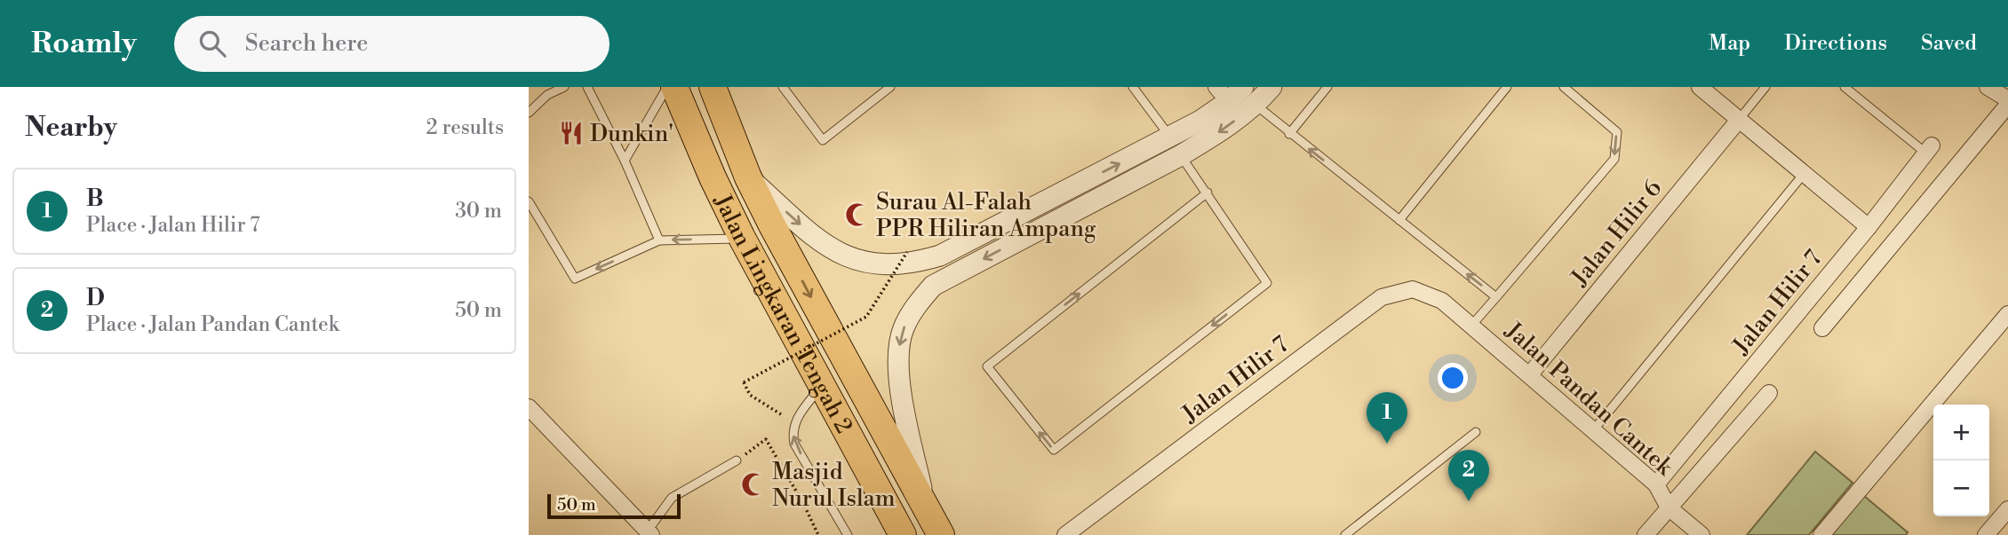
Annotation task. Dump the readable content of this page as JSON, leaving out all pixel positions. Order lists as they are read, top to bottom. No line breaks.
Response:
{"streets":{"highway":["Jalan Lingkaran Tengah 2"],"street":["Jalan Hilir 6","Jalan Hilir 7","Jalan Pandan Cantek"]},"crossings":[["Jalan Hilir 6","Jalan Pandan Cantek"],["Jalan Hilir 7","Jalan Pandan Cantek"]],"places":{"restaurant":["Dunkin'"],"mosque":["Surau Al-Falah PPR Hiliran Ampang","Masjid Nurul Islam"]},"scale_bar":"50 m","page":{"header":"Roamly","search":"Search here","nav":["Map","Directions","Saved"],"heading":["Nearby","2 results"],"list":[{"mark":"1","name":"B","note":"Place · Jalan Hilir 7","value":"30 m"},{"mark":"2","name":"D","note":"Place · Jalan Pandan Cantek","value":"50 m"}],"pins":["1","2"],"map_buttons":["+","−"],"scale":"50 m"}}
